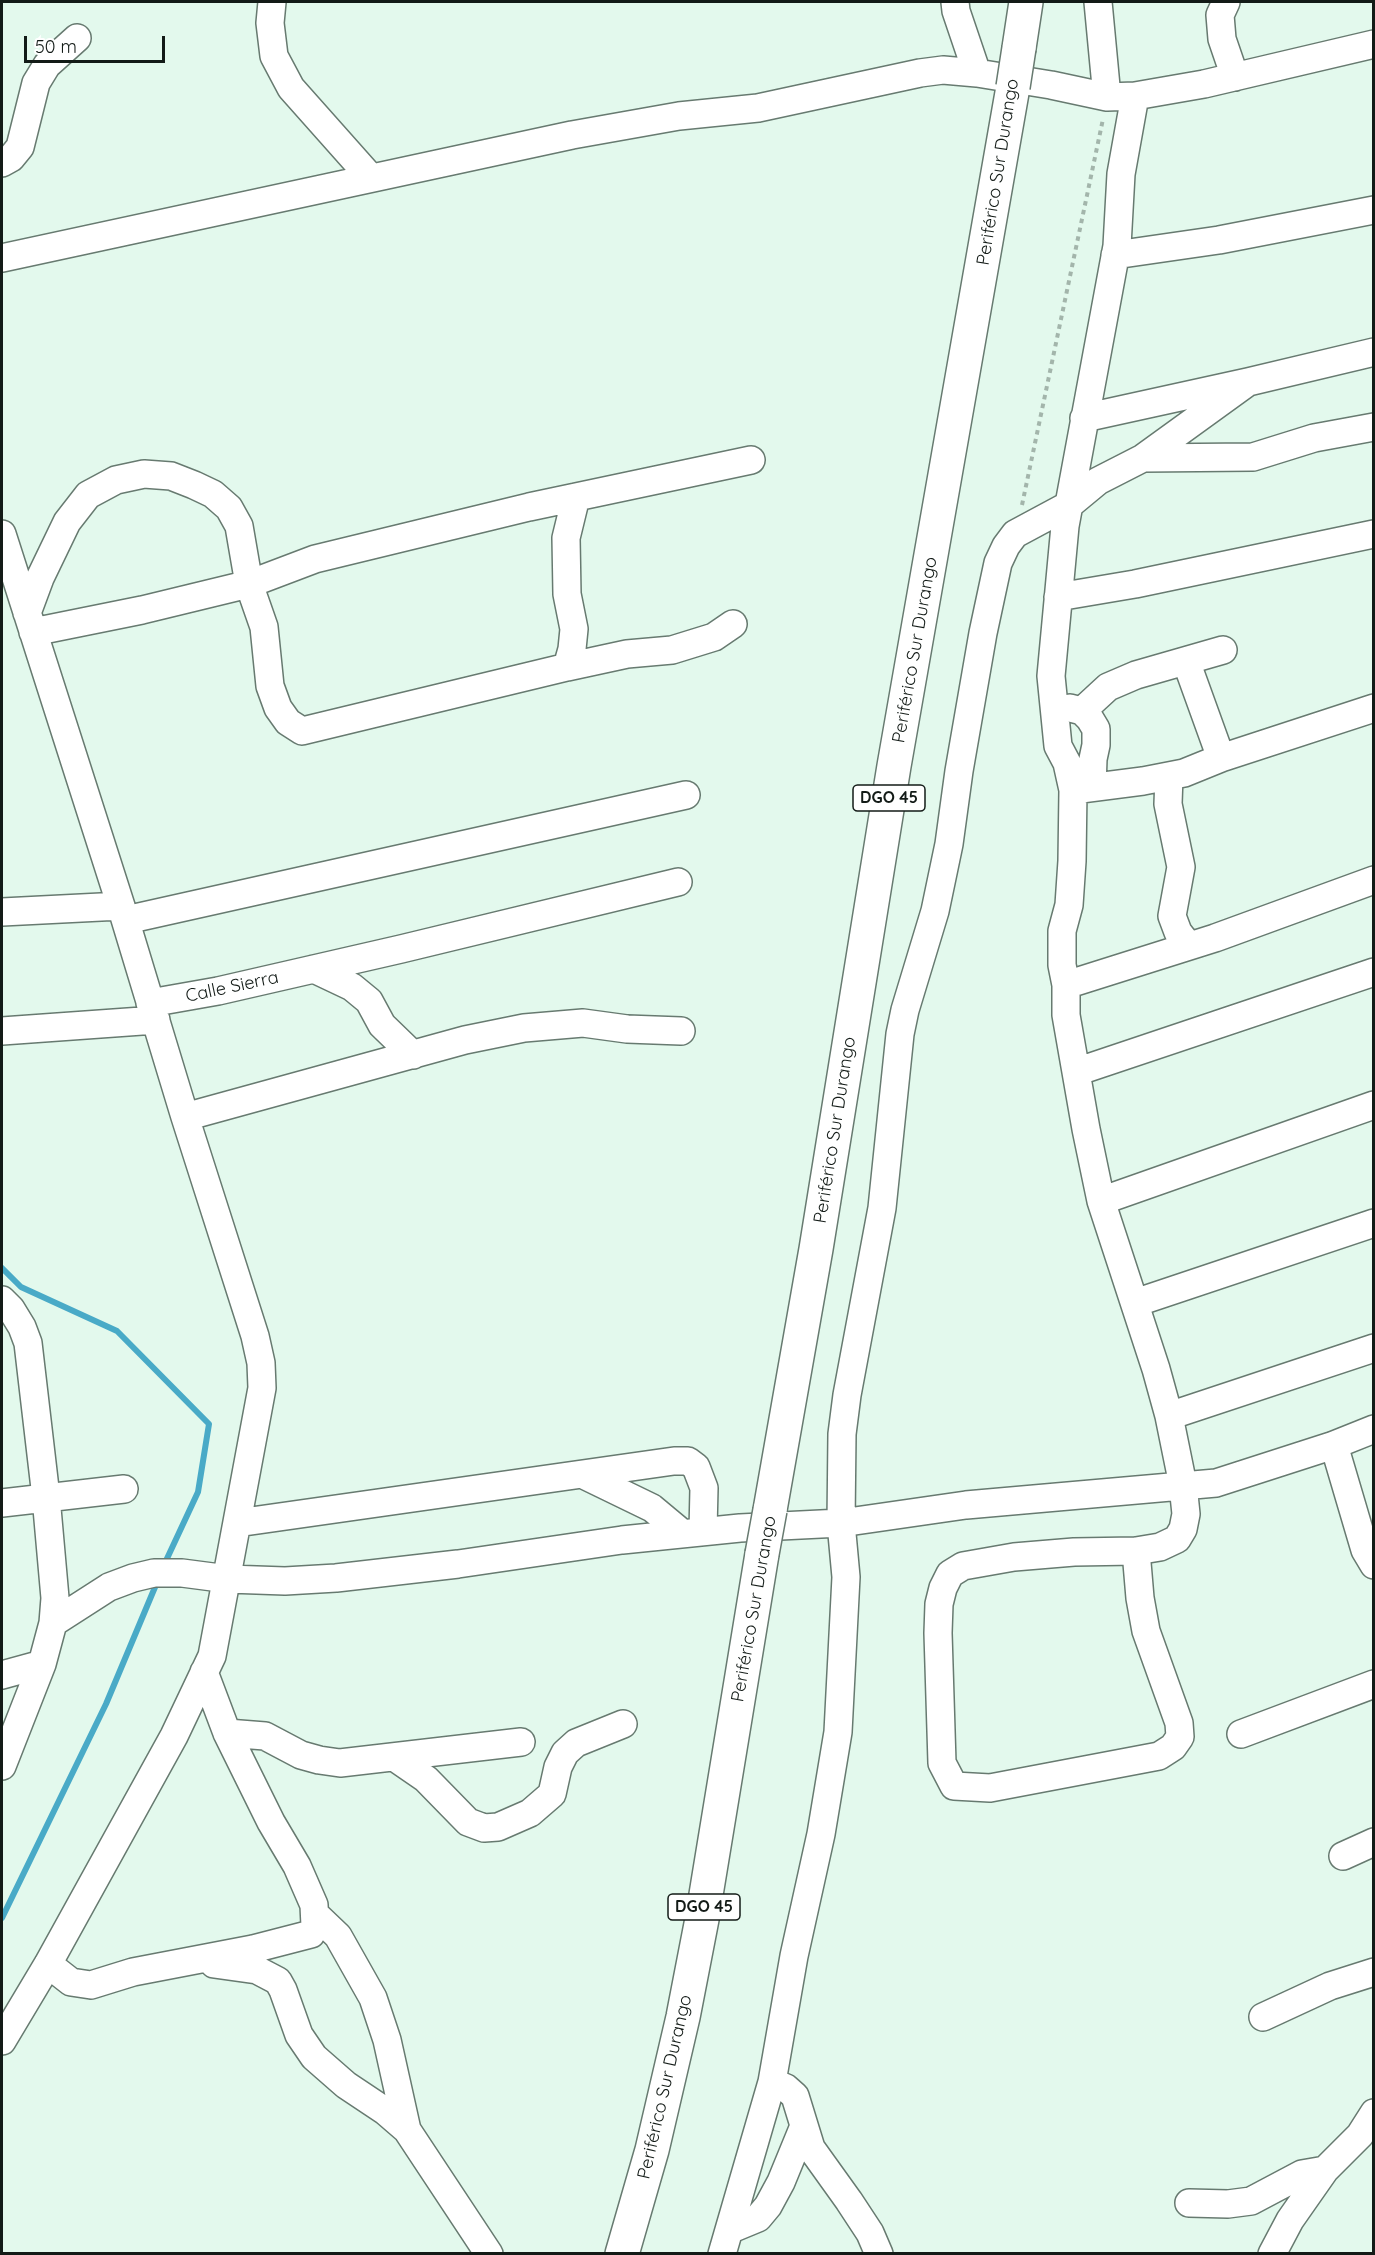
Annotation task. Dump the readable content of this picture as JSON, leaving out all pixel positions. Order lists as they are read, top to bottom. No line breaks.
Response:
{"streets":{"highway":["Periférico Sur Durango","DGO 45"],"street":["Calle Sierra"]},"scale_bar":"50 m"}
